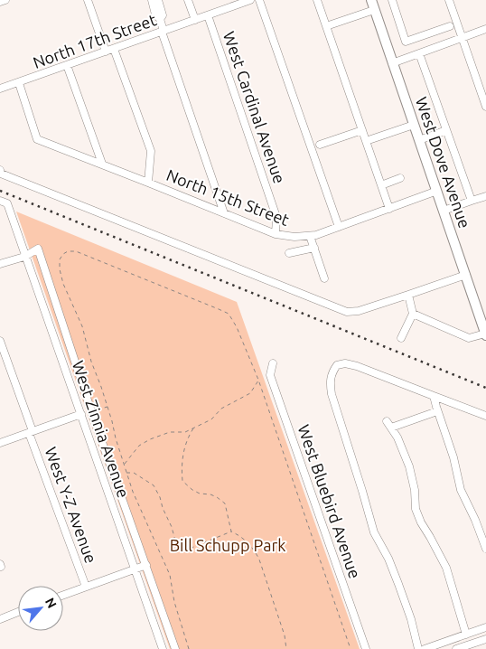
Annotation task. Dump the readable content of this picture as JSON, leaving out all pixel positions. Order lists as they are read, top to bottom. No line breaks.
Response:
{"streets":{"main road":["West Dove Avenue"],"street":["North 17th Street","West Cardinal Avenue","North 15th Street","West Zinnia Avenue","West Bluebird Avenue","West Y-Z Avenue"]},"crossings":[["North 17th Street","West Cardinal Avenue"],["North 17th Street","North 15th Street"],["West Cardinal Avenue","North 15th Street"],["West Dove Avenue","North 15th Street"]],"parks":["Bill Schupp Park"],"north":"top right"}
